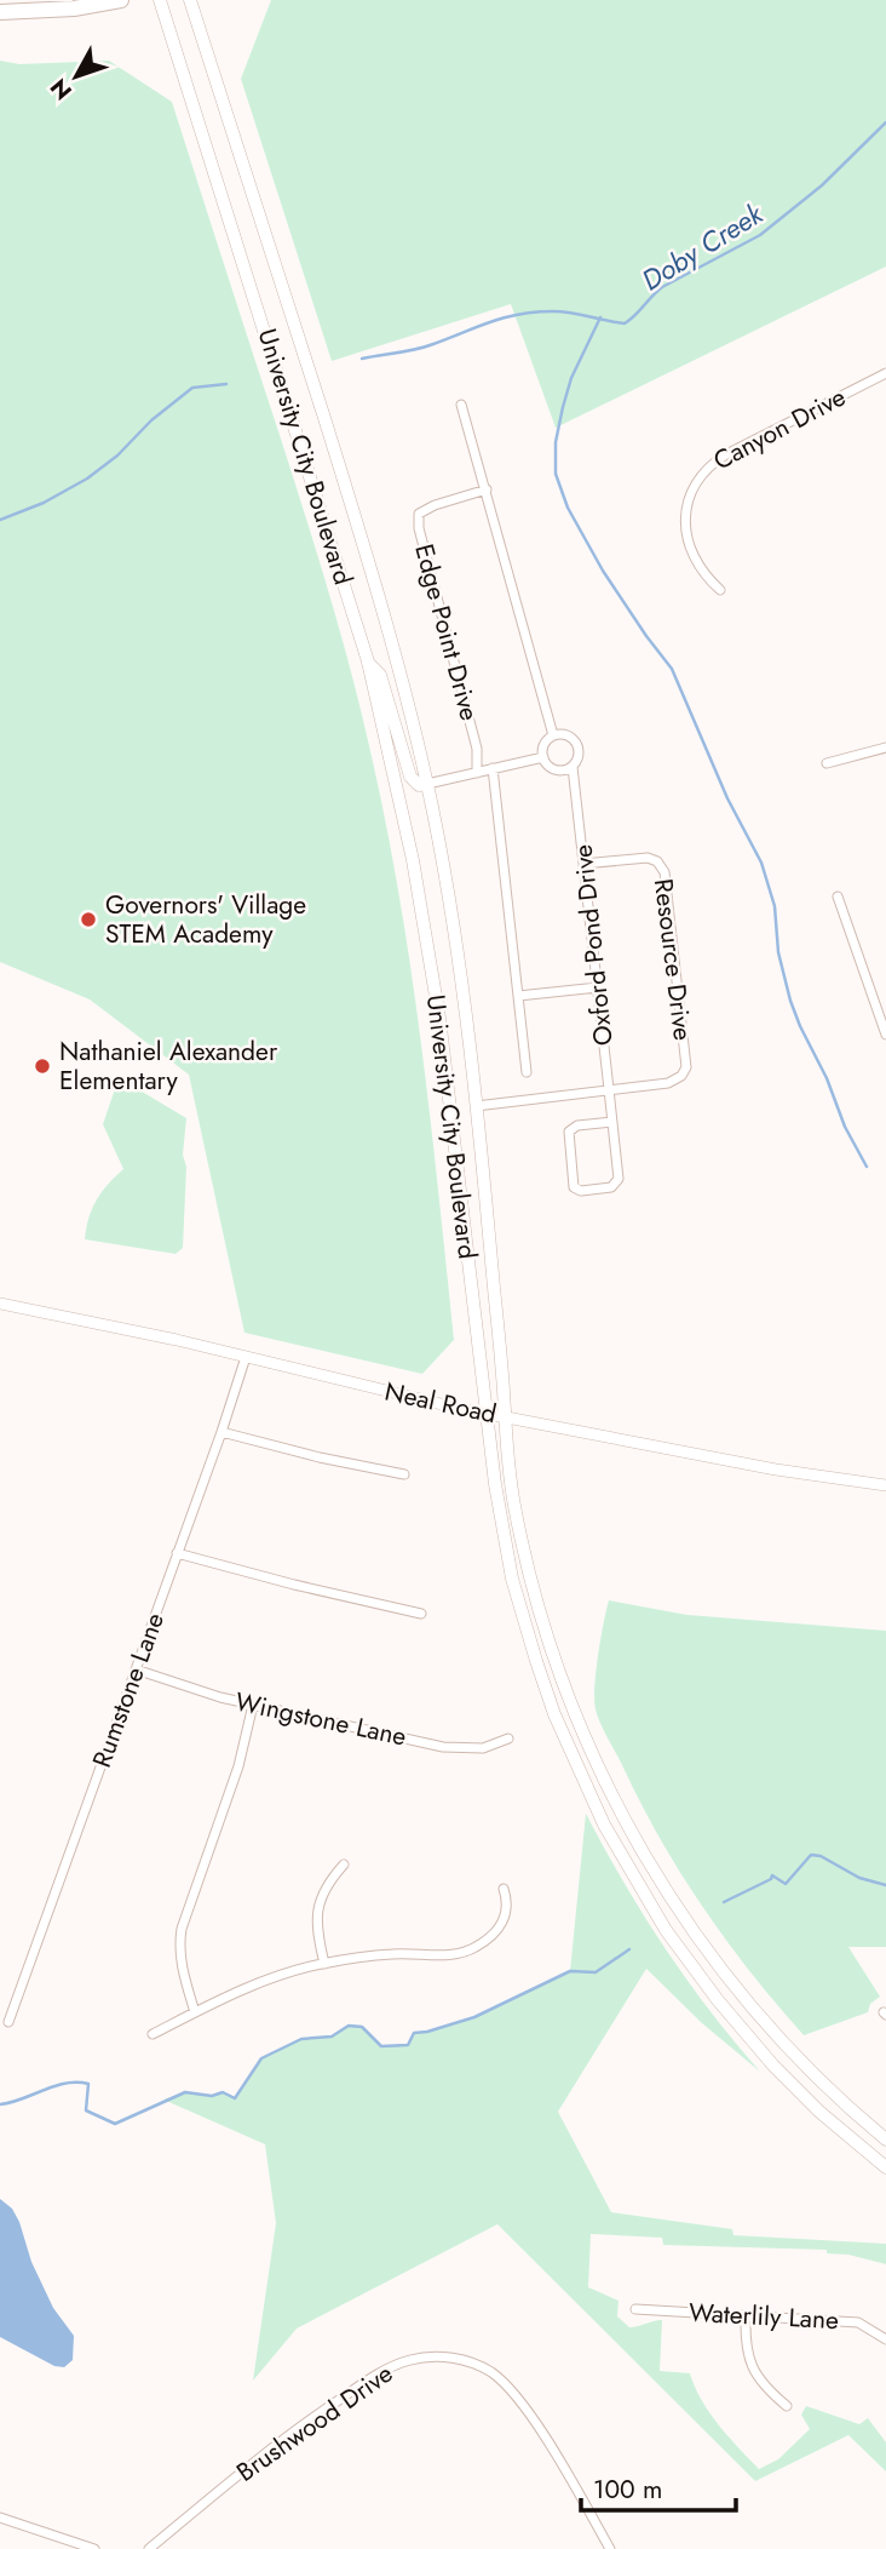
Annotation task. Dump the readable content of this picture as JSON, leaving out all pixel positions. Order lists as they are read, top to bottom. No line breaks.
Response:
{"streets":{"main road":["University City Boulevard"],"street":["Canyon Drive","Edge Point Drive","Oxford Pond Drive","Resource Drive","Neal Road","Rumstone Lane","Wingstone Lane","Waterlily Lane","Brushwood Drive"]},"crossings":[["University City Boulevard","Resource Drive"],["University City Boulevard","Neal Road"],["Oxford Pond Drive","Resource Drive"],["Neal Road","Rumstone Lane"],["Rumstone Lane","Wingstone Lane"]],"water":["Doby Creek"],"places":["Governors' Village STEM Academy","Nathaniel Alexander Elementary"],"scale_bar":"100 m","north":"bottom left"}
